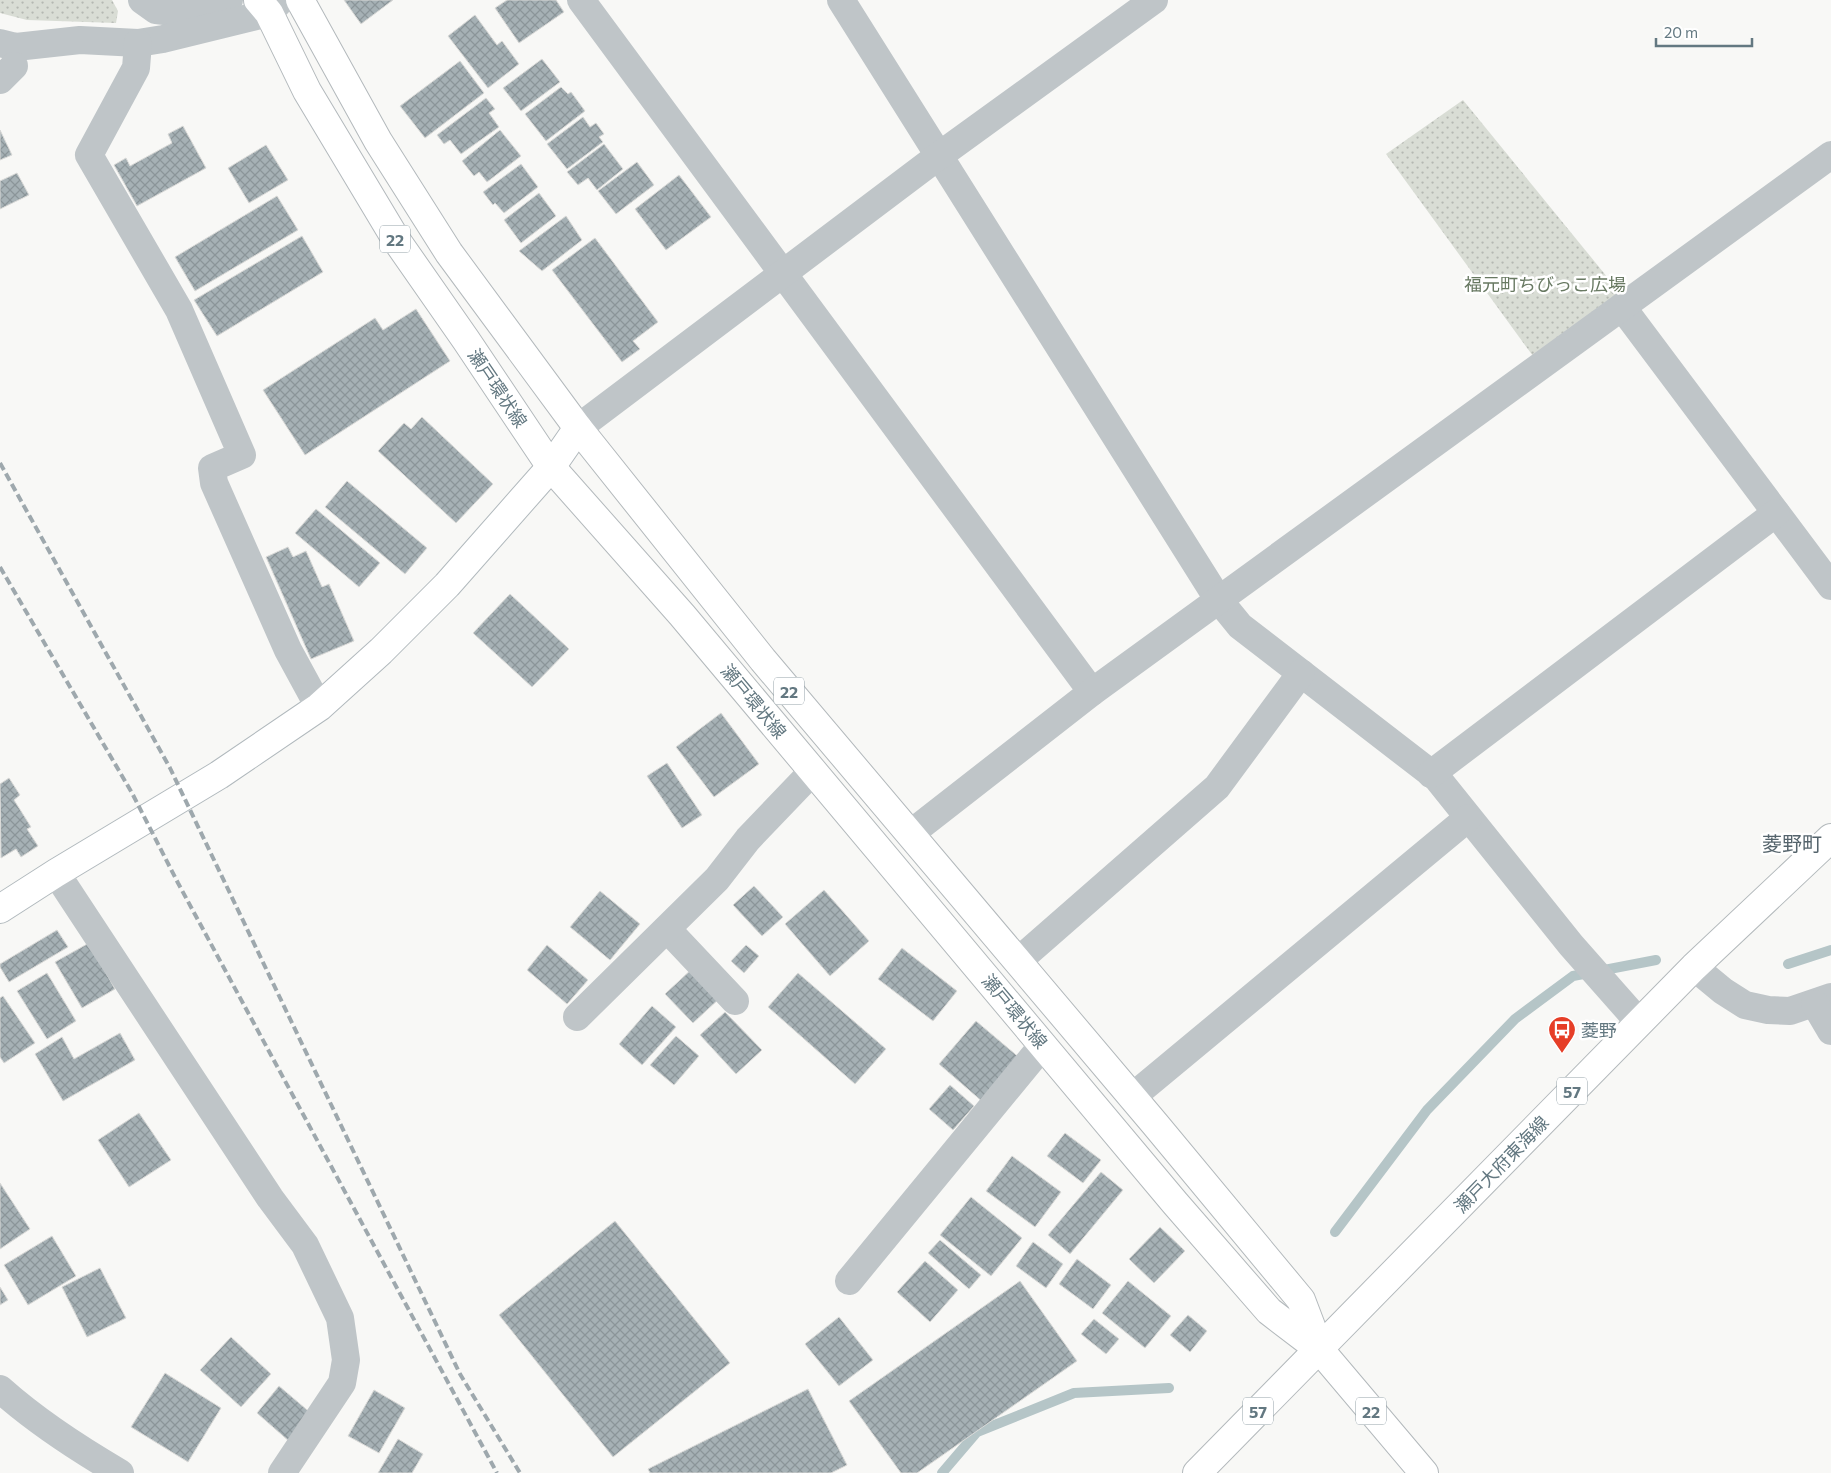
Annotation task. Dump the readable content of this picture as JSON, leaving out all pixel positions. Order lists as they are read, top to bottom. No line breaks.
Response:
{"streets":{"main road":["22","瀬戸環状線","57","瀬戸大府東海線"]},"crossings":[["瀬戸環状線","瀬戸大府東海線"]],"districts":["菱野町"],"parks":["福元町ちびっこ広場"],"places":{"bus stop":["菱野"]},"scale_bar":"20 m"}
